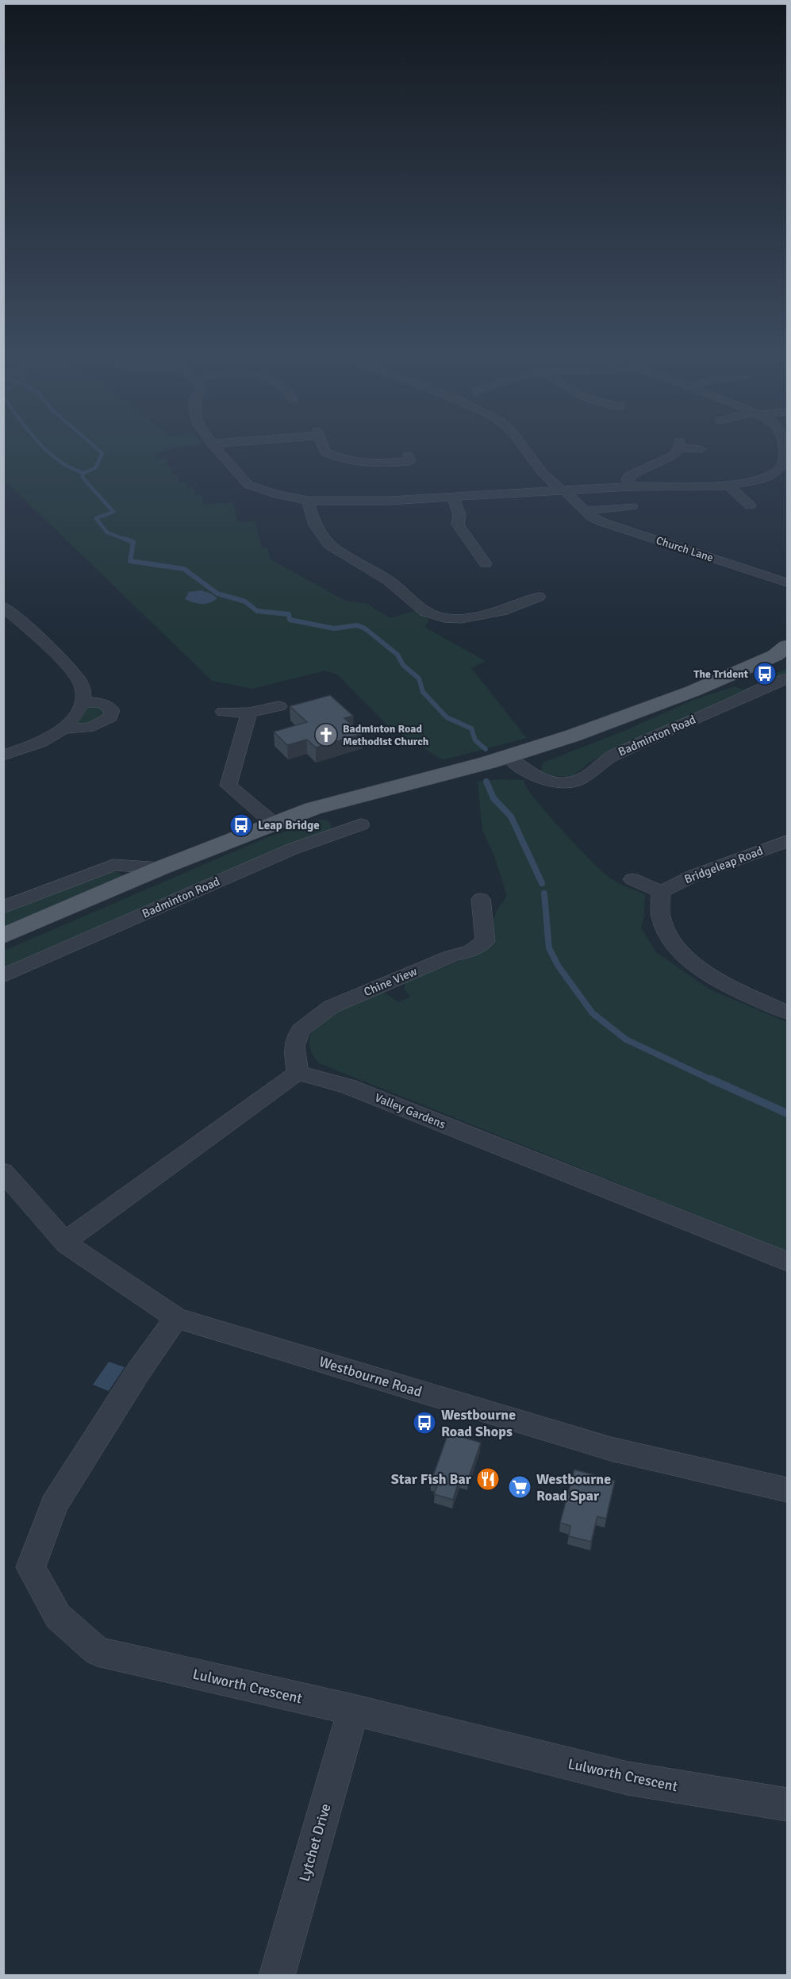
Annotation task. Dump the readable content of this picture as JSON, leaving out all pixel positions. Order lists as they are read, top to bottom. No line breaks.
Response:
{"streets":{"street":["Church Lane","Badminton Road","Bridgeleap Road","Chine View","Valley Gardens","Westbourne Road","Lulworth Crescent","Lytchet Drive"]},"crossings":[["Chine View","Valley Gardens"],["Westbourne Road","Lulworth Crescent"],["Lulworth Crescent","Lytchet Drive"]],"places":{"bus stop":["The Trident","Leap Bridge","Westbourne Road Shops"],"church":["Badminton Road Methodist Church"],"restaurant":["Star Fish Bar"],"supermarket":["Westbourne Road Spar"]}}
